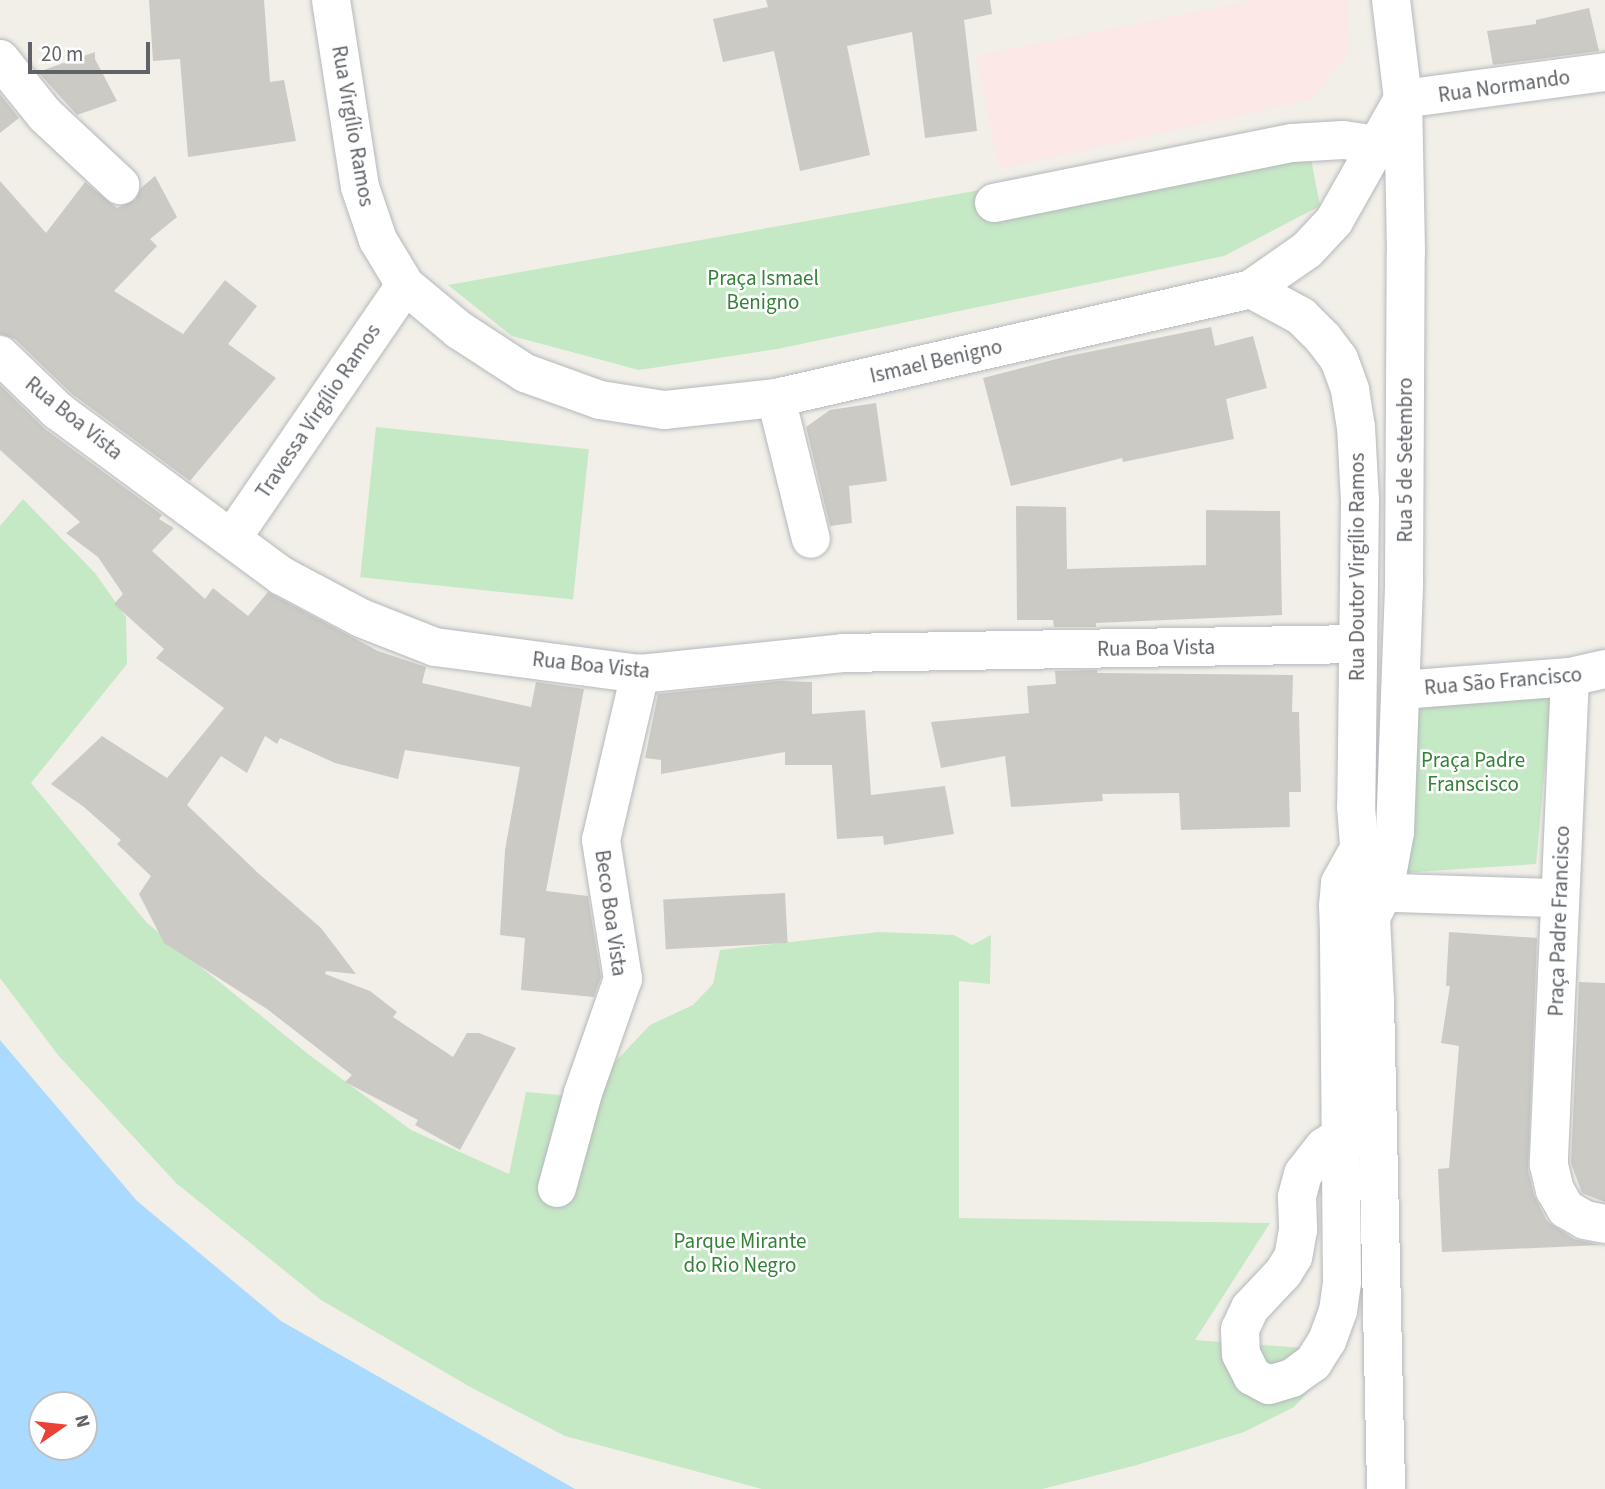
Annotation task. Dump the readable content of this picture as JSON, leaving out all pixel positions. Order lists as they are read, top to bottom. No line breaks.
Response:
{"streets":{"street":["Rua Normando","Rua Virgílio Ramos","Ismael Benigno","Travessa Virgílio Ramos","Rua Boa Vista","Rua 5 de Setembro","Rua Doutor Virgílio Ramos","Rua São Francisco","Beco Boa Vista","Praça Padre Francisco"]},"crossings":[["Rua Normando","Ismael Benigno"],["Rua Normando","Rua 5 de Setembro"],["Rua Virgílio Ramos","Ismael Benigno"],["Rua Virgílio Ramos","Travessa Virgílio Ramos"],["Ismael Benigno","Travessa Virgílio Ramos"],["Ismael Benigno","Rua 5 de Setembro"],["Ismael Benigno","Rua Doutor Virgílio Ramos"],["Travessa Virgílio Ramos","Rua Boa Vista"],["Rua Boa Vista","Rua Doutor Virgílio Ramos"],["Rua Boa Vista","Beco Boa Vista"],["Rua 5 de Setembro","Rua Doutor Virgílio Ramos"],["Rua 5 de Setembro","Rua São Francisco"],["Rua São Francisco","Praça Padre Francisco"]],"parks":["Praça Ismael Benigno","Praça Padre Franscisco","Parque Mirante do Rio Negro"],"scale_bar":"20 m","north":"right"}
